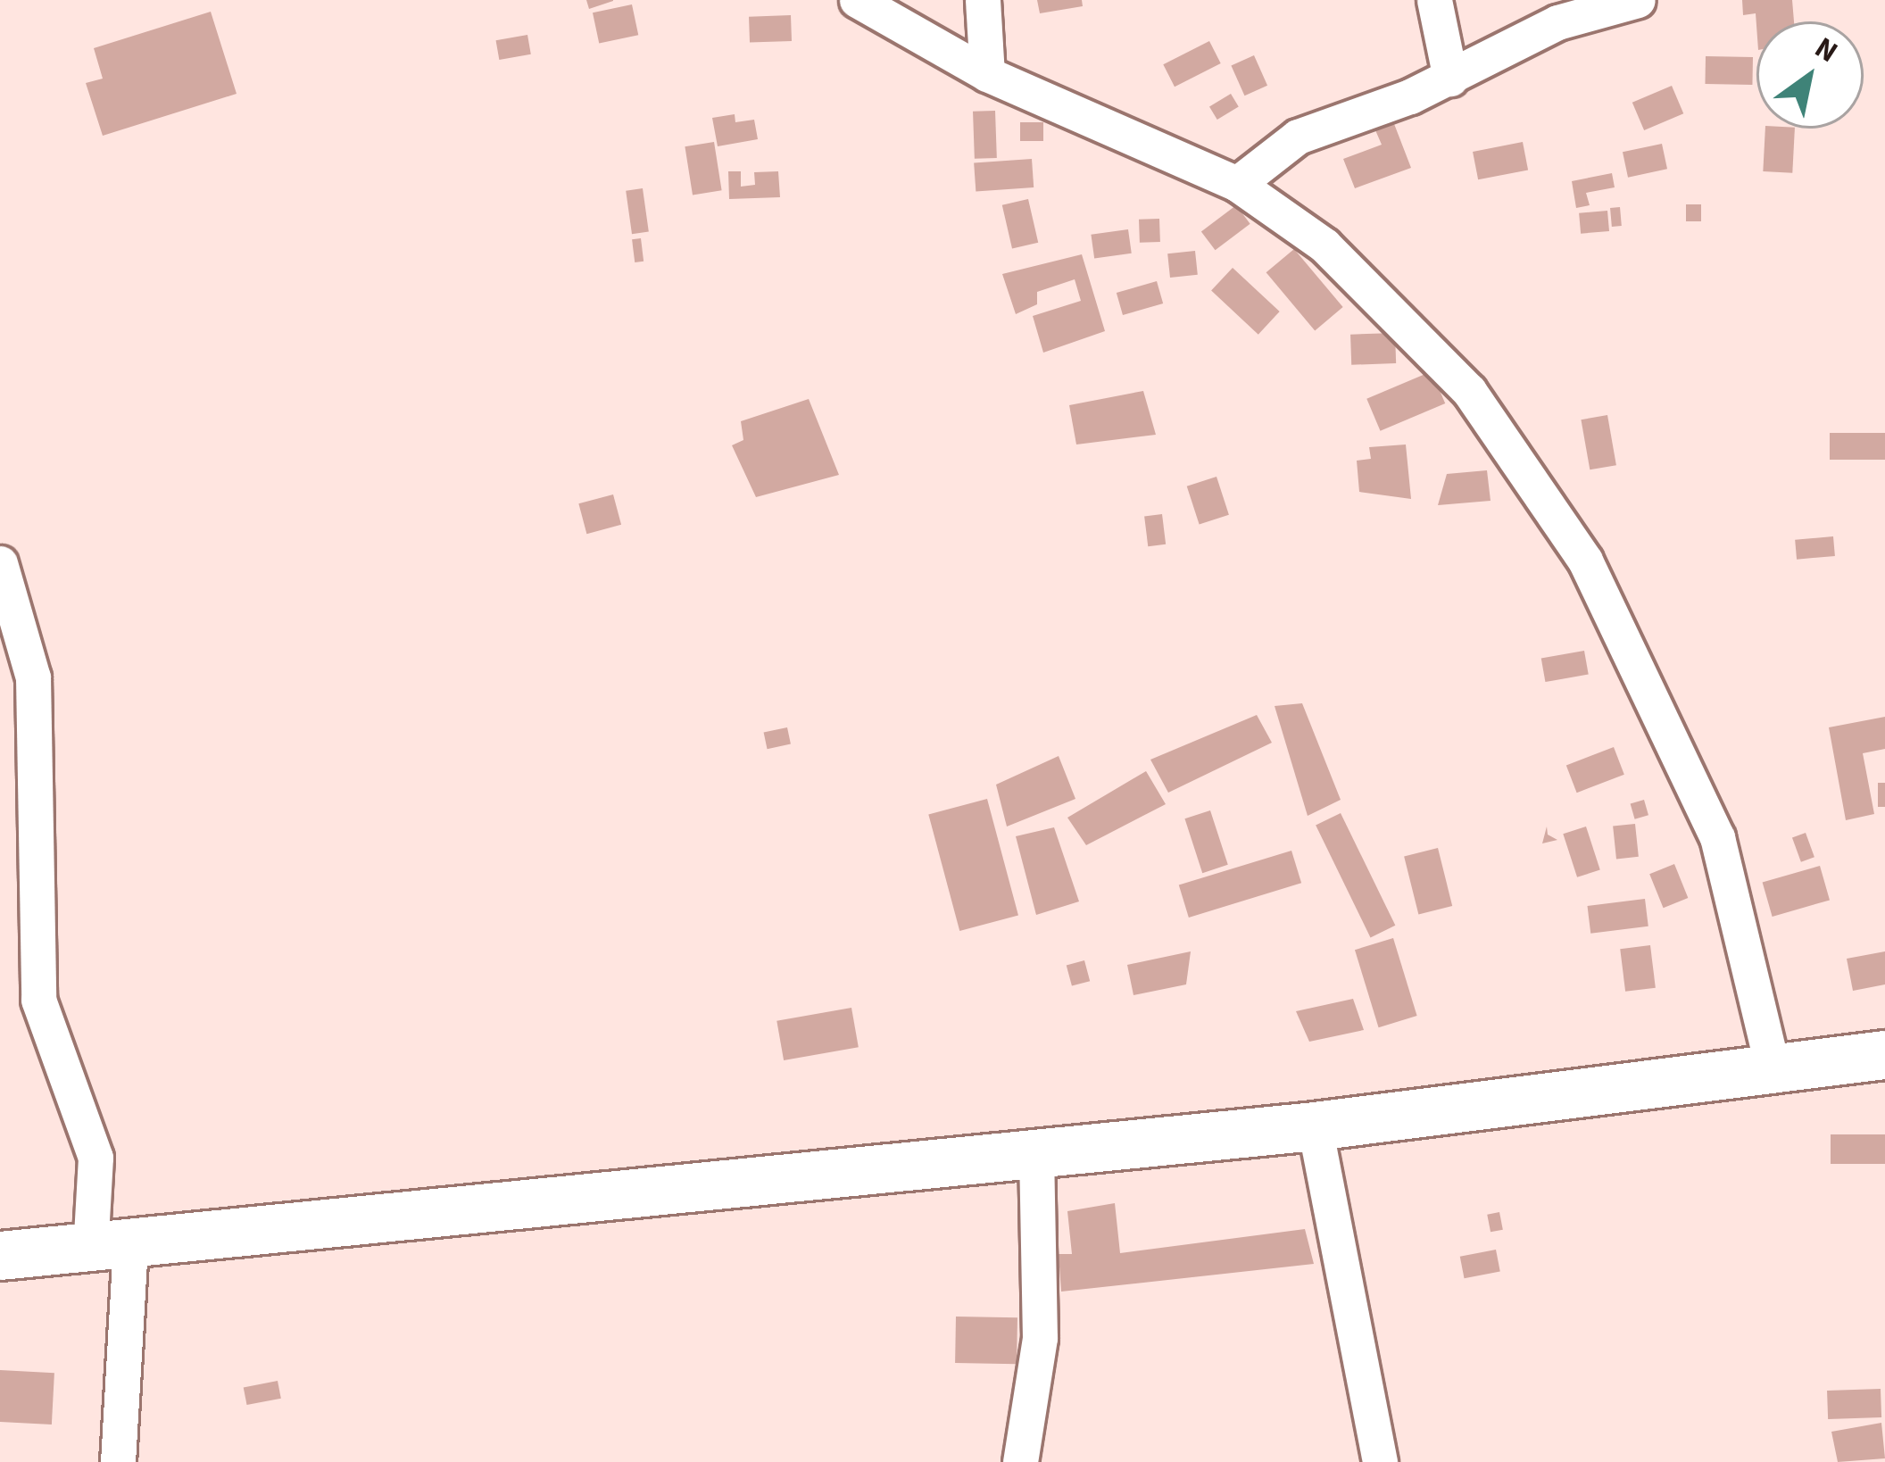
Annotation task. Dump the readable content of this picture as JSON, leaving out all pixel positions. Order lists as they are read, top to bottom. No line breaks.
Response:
{"north":"top right"}
